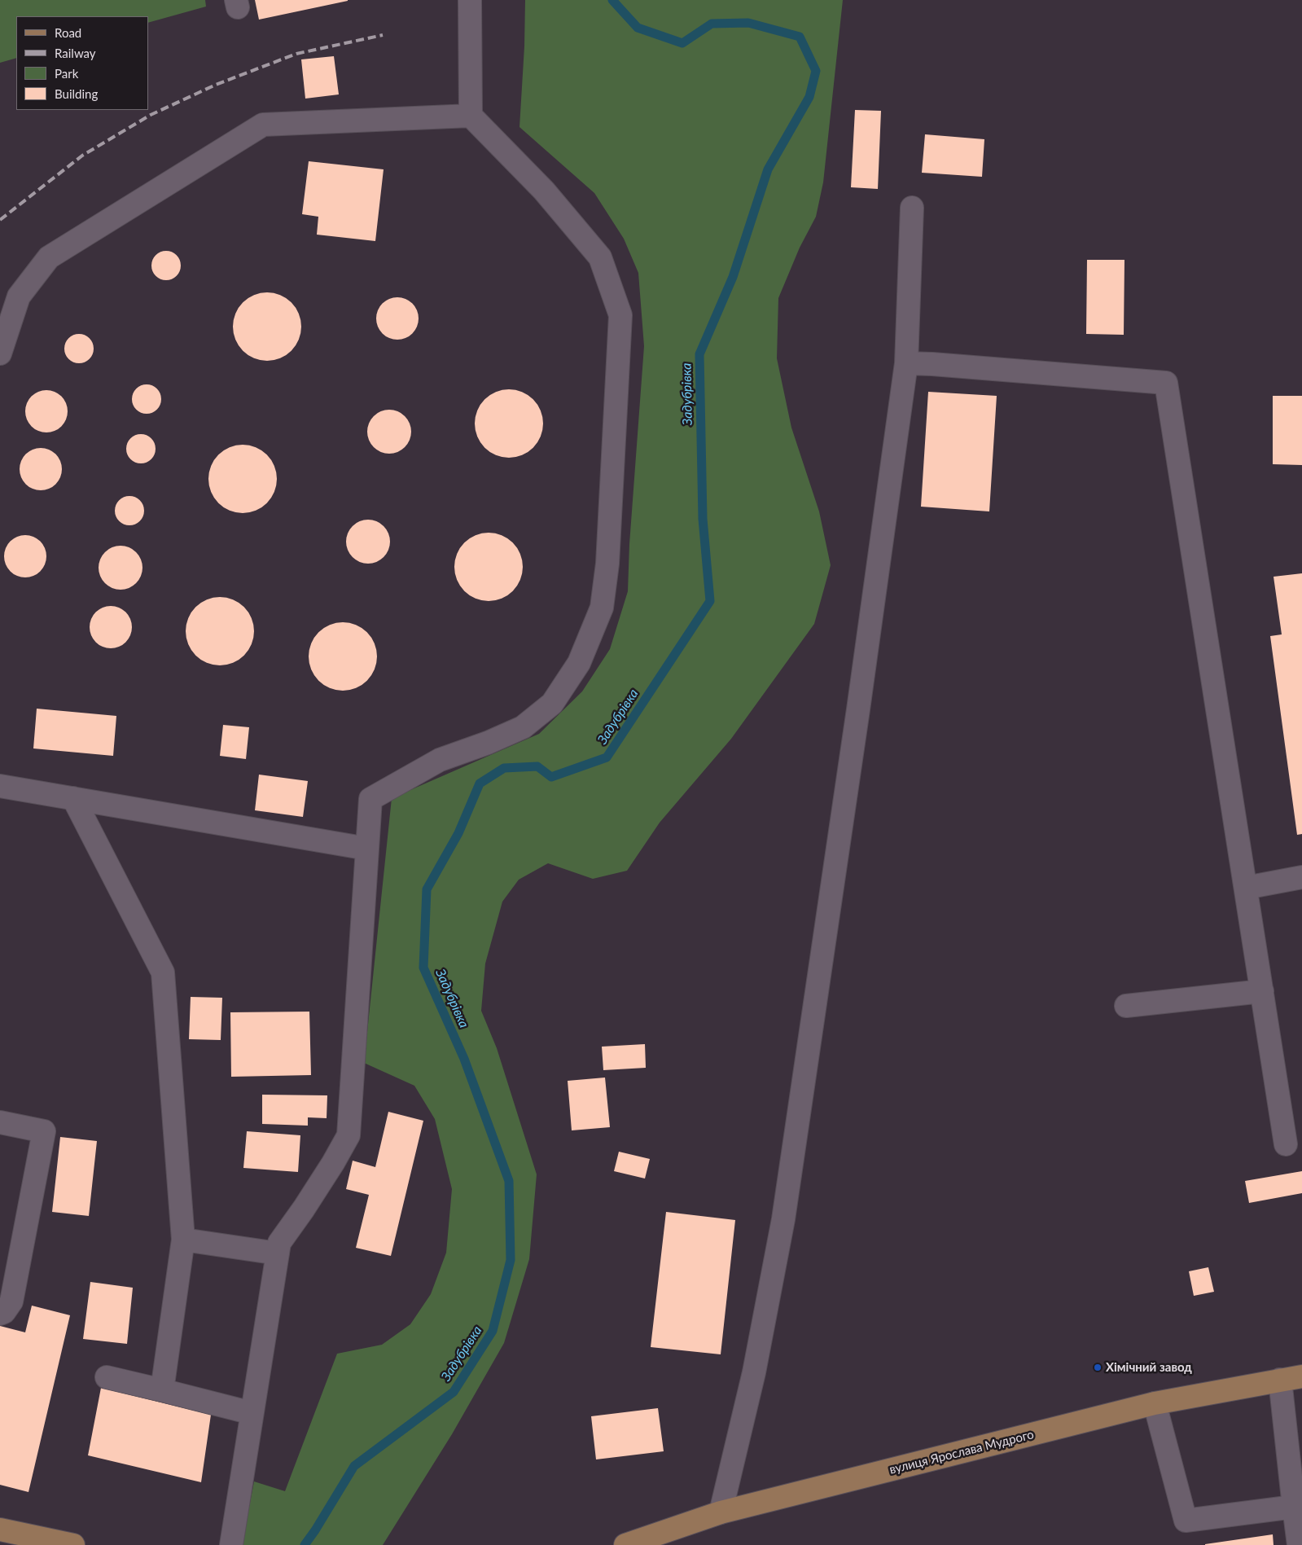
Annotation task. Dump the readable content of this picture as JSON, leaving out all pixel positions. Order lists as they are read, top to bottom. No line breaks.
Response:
{"streets":{"main road":["вулиця Ярослава Мудрого"]},"water":["Задубрівка"],"places":["Хімічний завод"],"legend":["Road","Railway","Park","Building"]}
